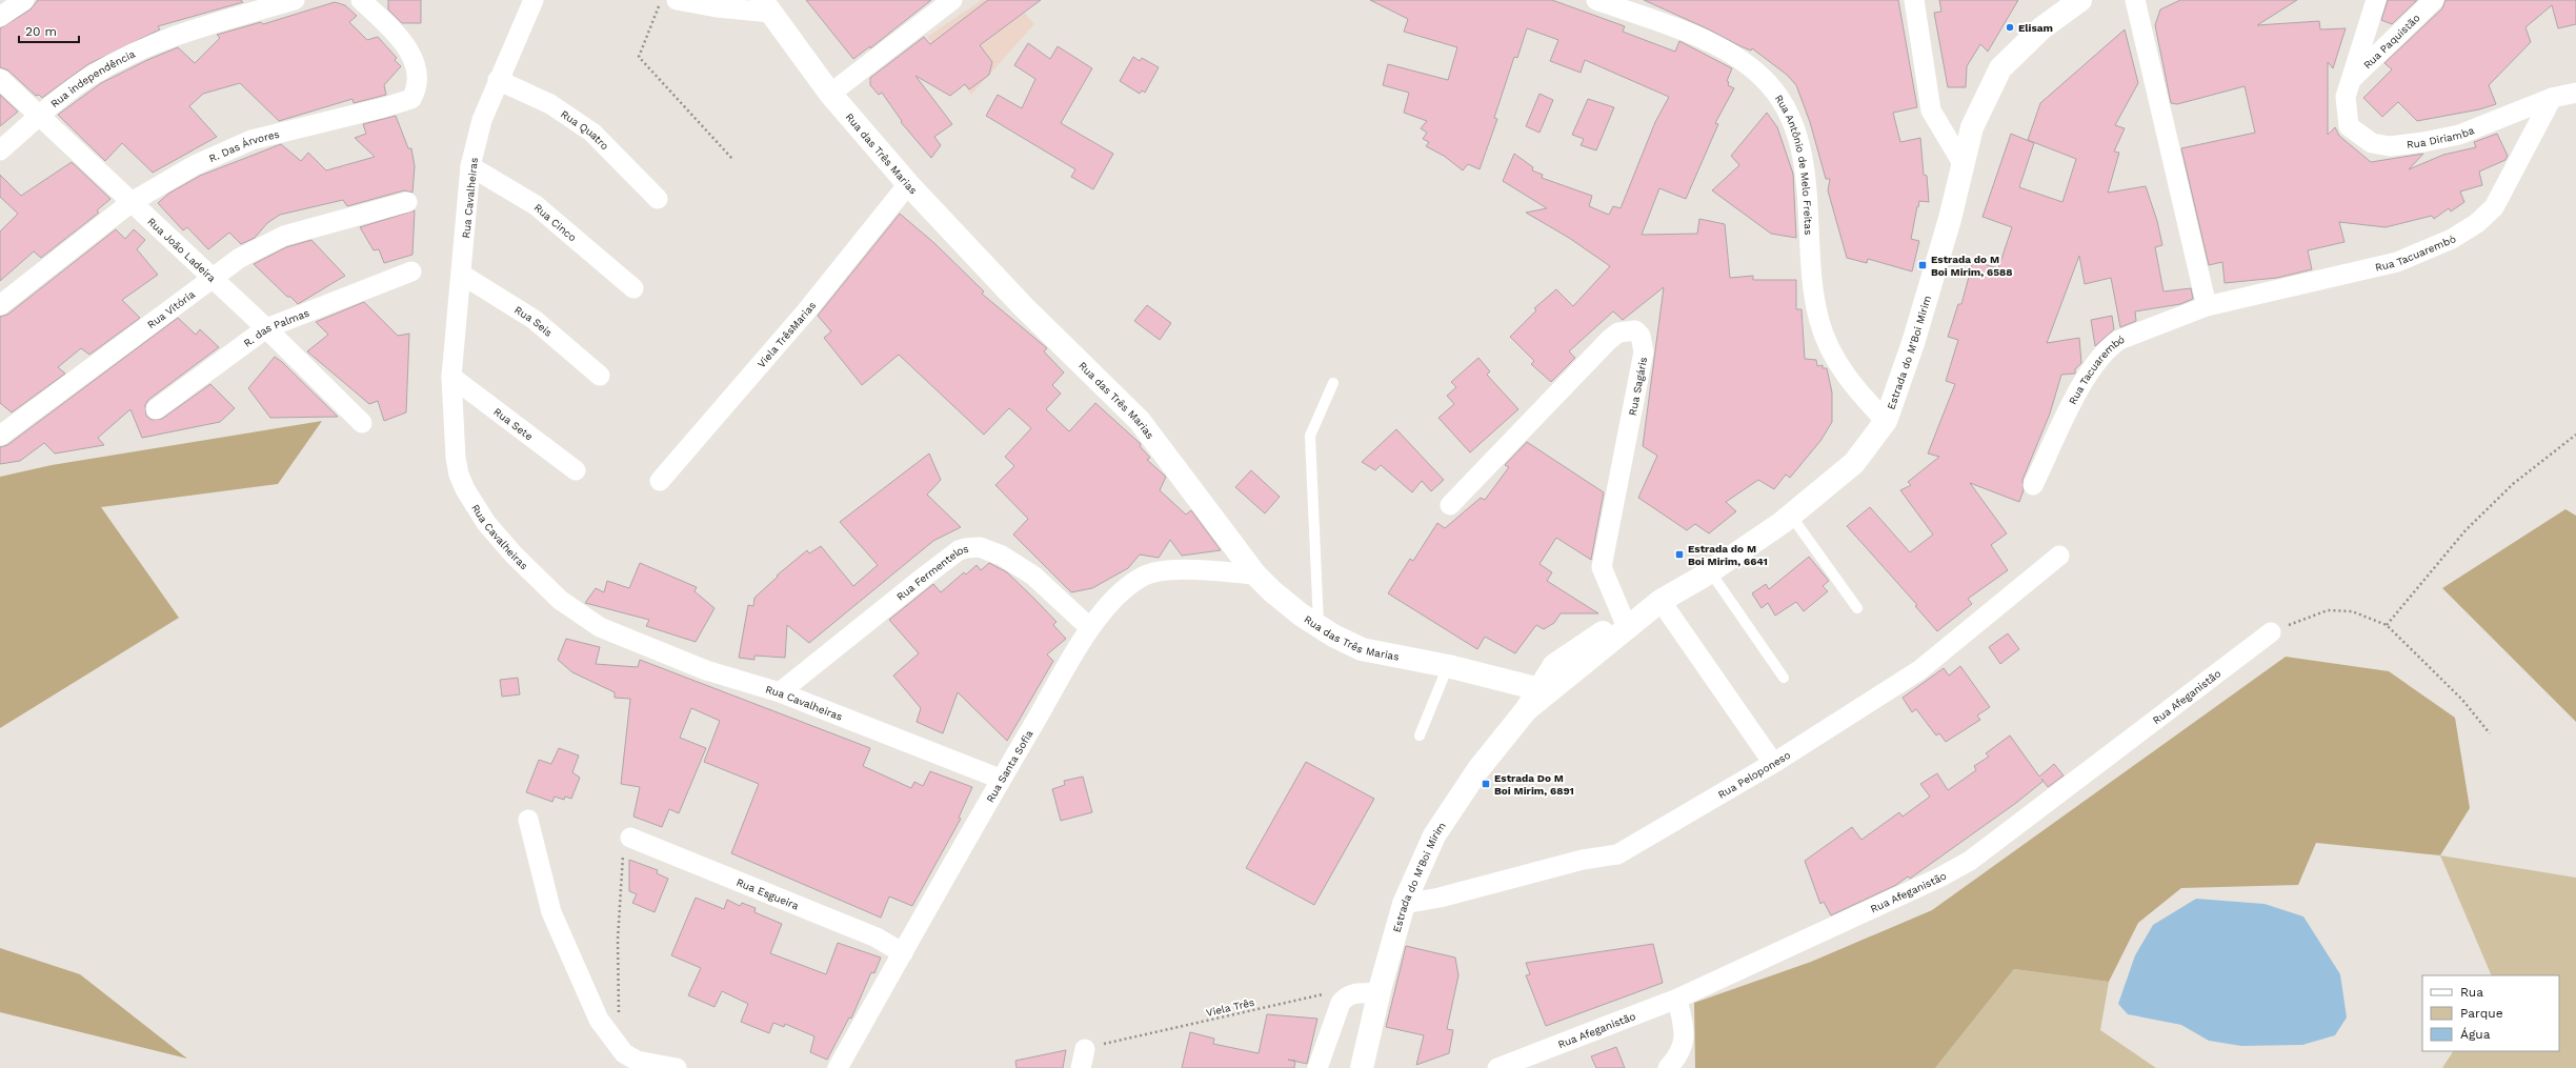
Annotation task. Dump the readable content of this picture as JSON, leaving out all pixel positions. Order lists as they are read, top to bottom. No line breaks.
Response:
{"streets":{"main road":["Rua das Três Marias","Estrada do M'Boi Mirim"],"street":["Rua Paquistão","Rua independência","Rua Quatro","Rua Diriamba","R. Das Árvores","Rua Antônio de Melo Freitas","Rua Cavalheiras","Rua Cinco","Rua João Ladeira","Rua Tacuarembó","Rua Vitória","Rua Seis","R. das Palmas","Viela TrêsMarias","Rua Sagáris","Rua Sete","Rua Fermentelos","Rua Afeganistão","Rua Santa Sofia","Rua Peloponeso","Rua Esgueira"],"path":["Viela Três"]},"crossings":[["Rua Paquistão","Rua Diriamba"],["Rua independência","Rua João Ladeira"],["Rua Quatro","Rua Cavalheiras"],["Rua Diriamba","Rua Tacuarembó"],["R. Das Árvores","Rua João Ladeira"],["Rua das Três Marias","Viela TrêsMarias"],["Rua das Três Marias","Estrada do M'Boi Mirim"],["Rua das Três Marias","Rua Santa Sofia"],["Rua Antônio de Melo Freitas","Estrada do M'Boi Mirim"],["Rua Cavalheiras","Rua Cinco"],["Rua Cavalheiras","Rua Seis"],["Rua Cavalheiras","Rua Sete"],["Rua Cavalheiras","Rua Fermentelos"],["Rua Cavalheiras","Rua Santa Sofia"],["Rua João Ladeira","Rua Vitória"],["Rua João Ladeira","R. das Palmas"],["Estrada do M'Boi Mirim","Rua Sagáris"],["Estrada do M'Boi Mirim","Rua Peloponeso"],["Rua Fermentelos","Rua Santa Sofia"],["Rua Santa Sofia","Rua Esgueira"]],"places":{"other":["Elisam"],"transit":["Estrada do M Boi Mirim, 6588","Estrada do M Boi Mirim, 6641","Estrada Do M Boi Mirim, 6891"]},"legend":["Rua","Parque","Água"],"scale_bar":"20 m"}
